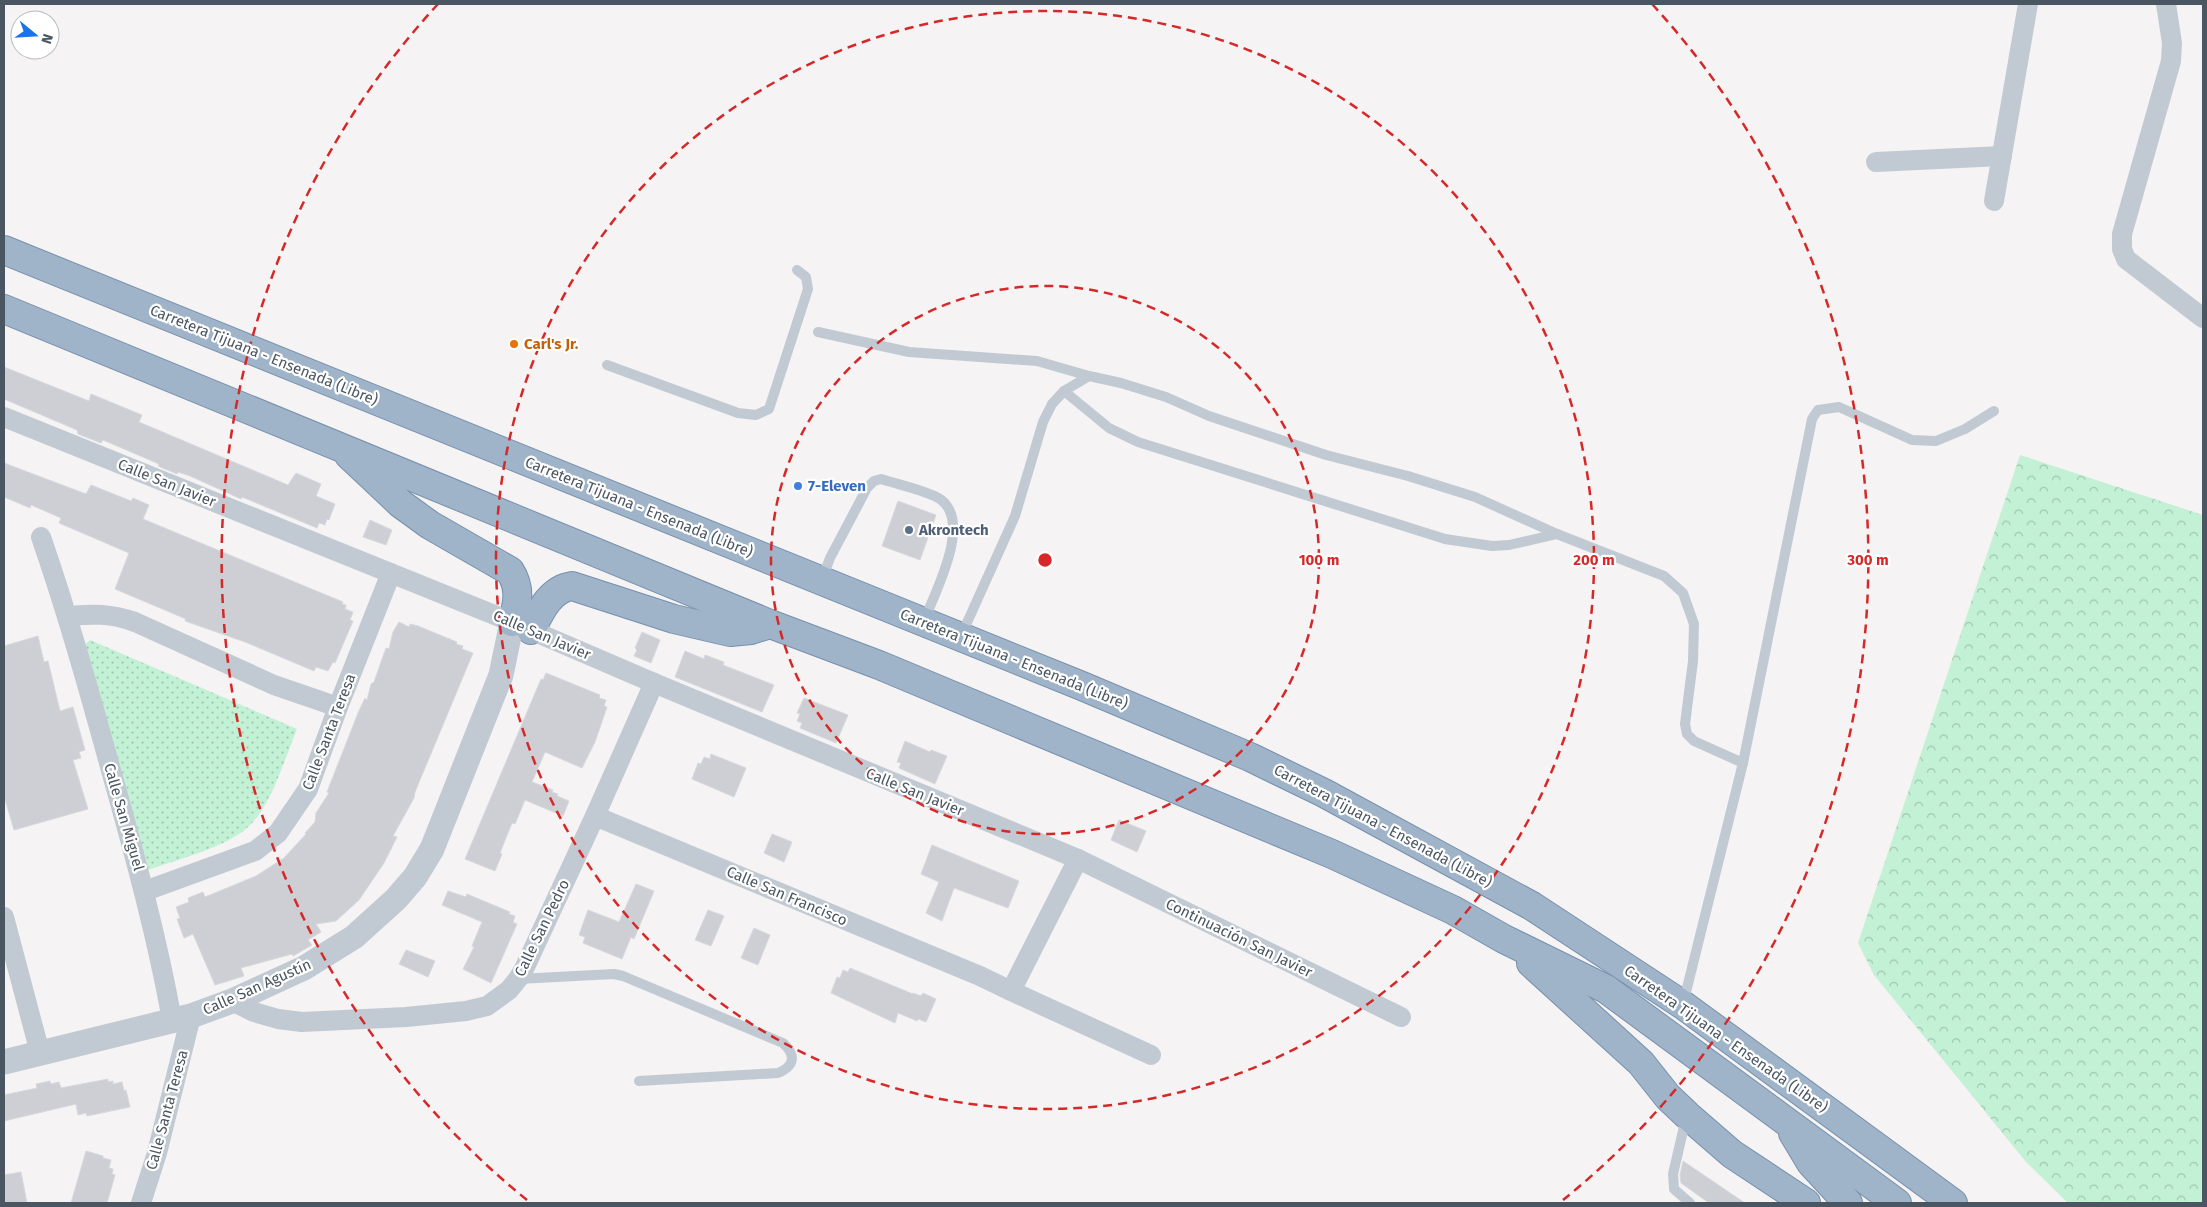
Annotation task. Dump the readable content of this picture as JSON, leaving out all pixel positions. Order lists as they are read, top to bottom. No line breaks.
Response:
{"streets":{"highway":["Carretera Tijuana - Ensenada (Libre)"],"street":["Calle San Javier","Calle Santa Teresa","Calle San Miguel","Calle San Francisco","Calle San Pedro","Continuación San Javier","Calle San Agustín"]},"crossings":[["Calle San Javier","Calle Santa Teresa"],["Calle San Javier","Calle San Pedro"],["Calle San Javier","Continuación San Javier"],["Calle San Javier","Calle San Agustín"],["Calle Santa Teresa","Calle San Miguel"],["Calle Santa Teresa","Calle San Agustín"],["Calle San Miguel","Calle San Agustín"],["Calle San Francisco","Calle San Pedro"],["Calle San Pedro","Calle San Agustín"]],"places":["Carl's Jr.","7-Eleven","Akrontech"],"north":"right","rings":["100 m","200 m","300 m"]}
